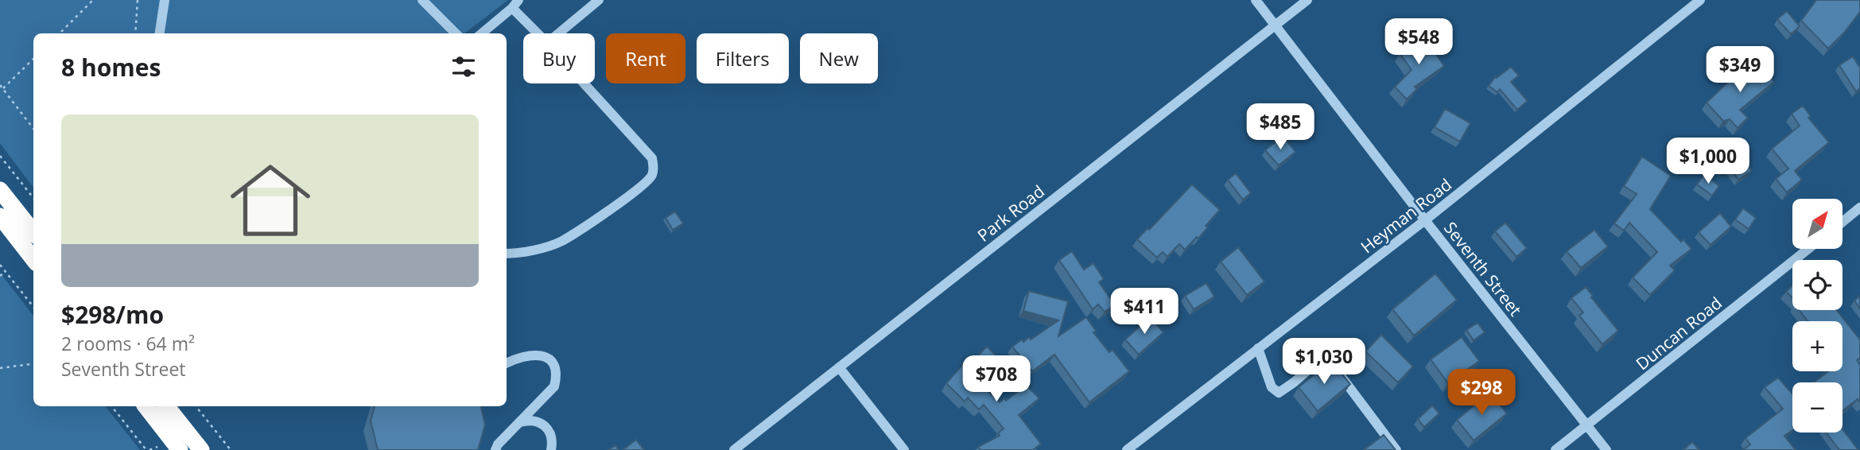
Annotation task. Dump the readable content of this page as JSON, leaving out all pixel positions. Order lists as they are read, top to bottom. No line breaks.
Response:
{"streets":{"street":["Park Road","Heyman Road","Seventh Street","Duncan Road"]},"crossings":[["Park Road","Seventh Street"],["Heyman Road","Seventh Street"],["Seventh Street","Duncan Road"]],"north":"top right","page":{"price":["$548","$349","$485","$1,000","$411","$1,030","$708","$298"],"chip":["Buy","Rent","Filters","New"],"heading":"8 homes","list":[{"name":"$298/mo","note":"2 rooms · 64 m² · Seventh Street"}],"map_buttons":["+","−"]}}
